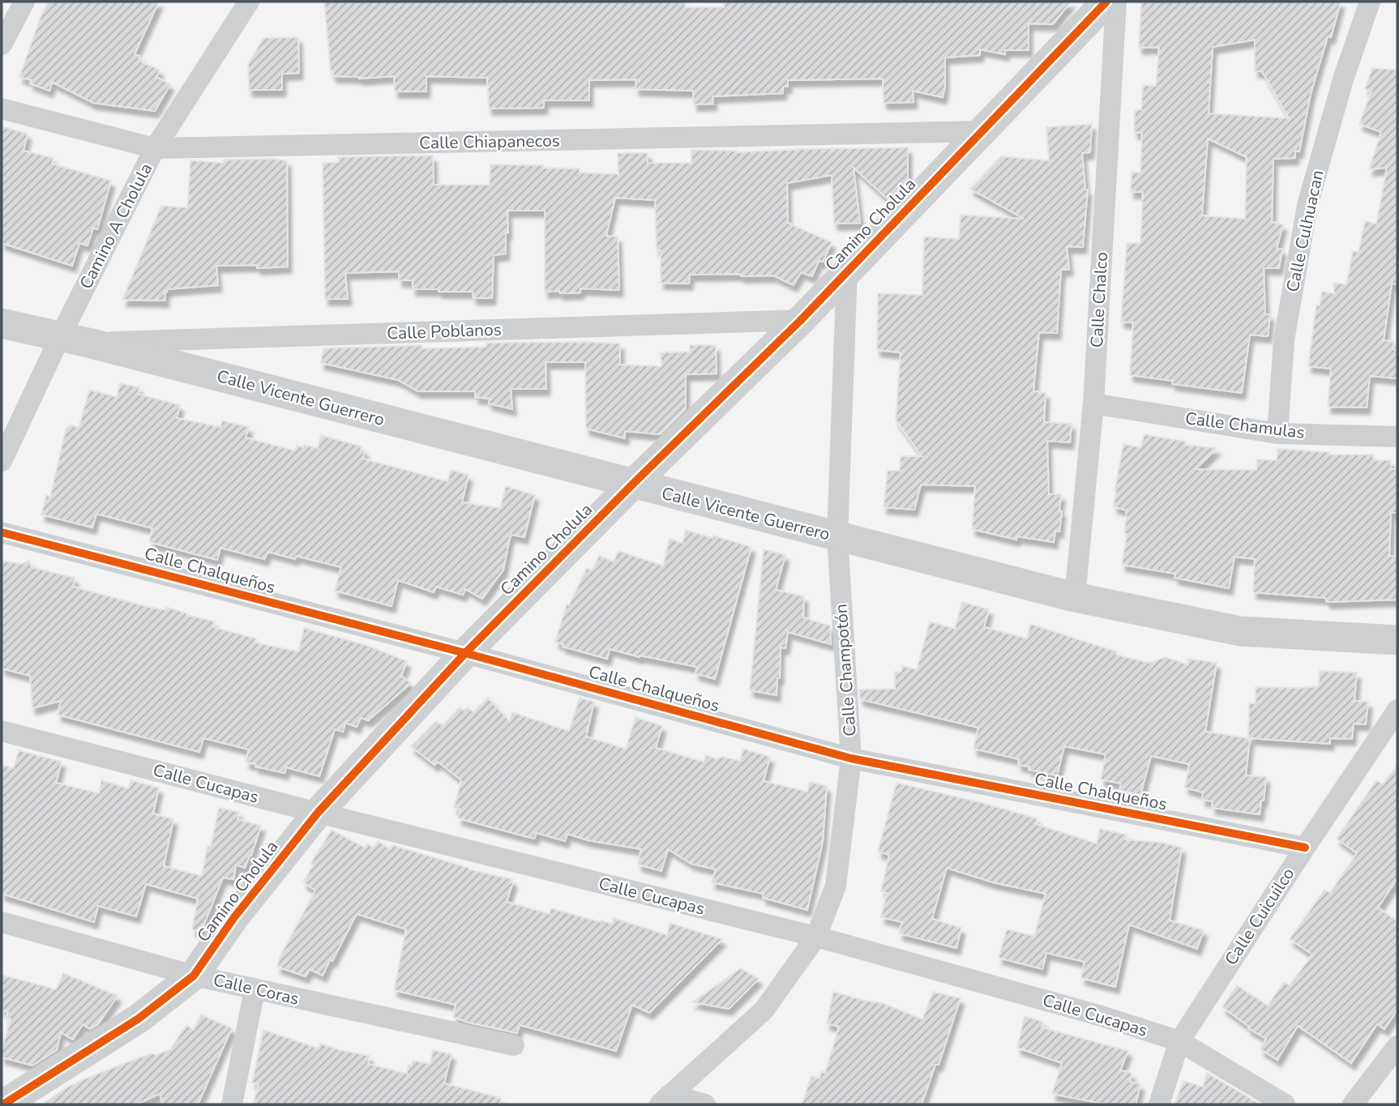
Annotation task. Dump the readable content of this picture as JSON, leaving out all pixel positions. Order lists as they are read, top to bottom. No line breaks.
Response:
{"streets":{"street":["Calle Chiapanecos","Camino Cholula","Camino A Cholula","Calle Culhuacan","Calle Chalco","Calle Poblanos","Calle Vicente Guerrero","Calle Chamulas","Calle Chalqueños","Calle Champotón","Calle Cucapas","Calle Cuicuilco","Calle Coras"]},"crossings":[["Calle Chiapanecos","Camino Cholula"],["Calle Chiapanecos","Camino A Cholula"],["Camino Cholula","Calle Poblanos"],["Camino Cholula","Calle Vicente Guerrero"],["Camino Cholula","Calle Chalqueños"],["Camino Cholula","Calle Champotón"],["Camino Cholula","Calle Cucapas"],["Camino Cholula","Calle Coras"],["Camino A Cholula","Calle Vicente Guerrero"],["Calle Culhuacan","Calle Chamulas"],["Calle Chalco","Calle Vicente Guerrero"],["Calle Chalco","Calle Chamulas"],["Calle Poblanos","Calle Vicente Guerrero"],["Calle Vicente Guerrero","Calle Champotón"],["Calle Chalqueños","Calle Champotón"],["Calle Chalqueños","Calle Cuicuilco"],["Calle Champotón","Calle Cucapas"],["Calle Cucapas","Calle Cuicuilco"]]}
